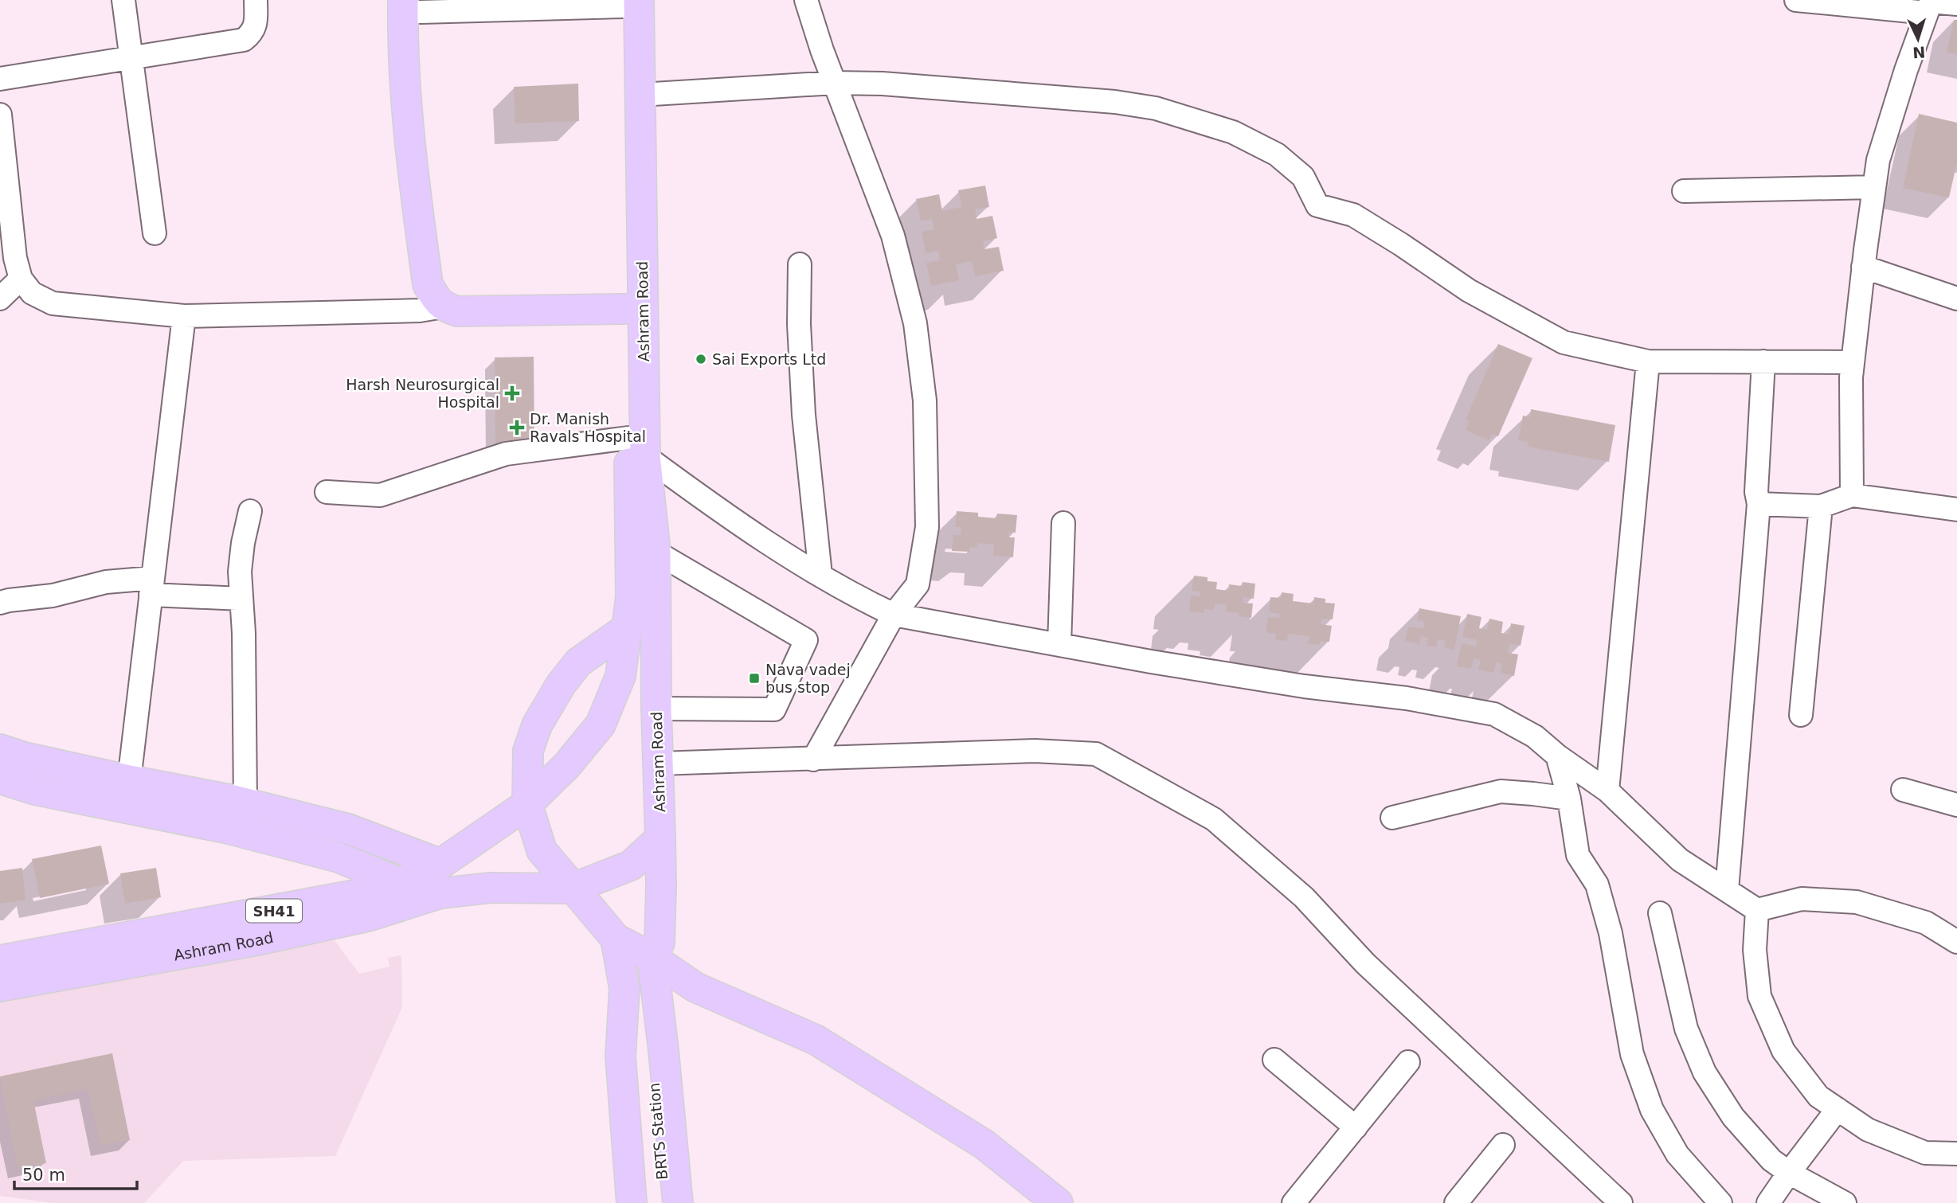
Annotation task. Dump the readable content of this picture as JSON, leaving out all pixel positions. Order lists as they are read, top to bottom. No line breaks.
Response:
{"streets":{"main road":["Ashram Road","SH41"],"street":["BRTS Station"]},"places":{"other":["Sai Exports Ltd"],"health":["Harsh Neurosurgical Hospital","Dr. Manish Ravals Hospital"],"transit":["Nava vadej bus stop"]},"scale_bar":"50 m","north":"bottom"}
